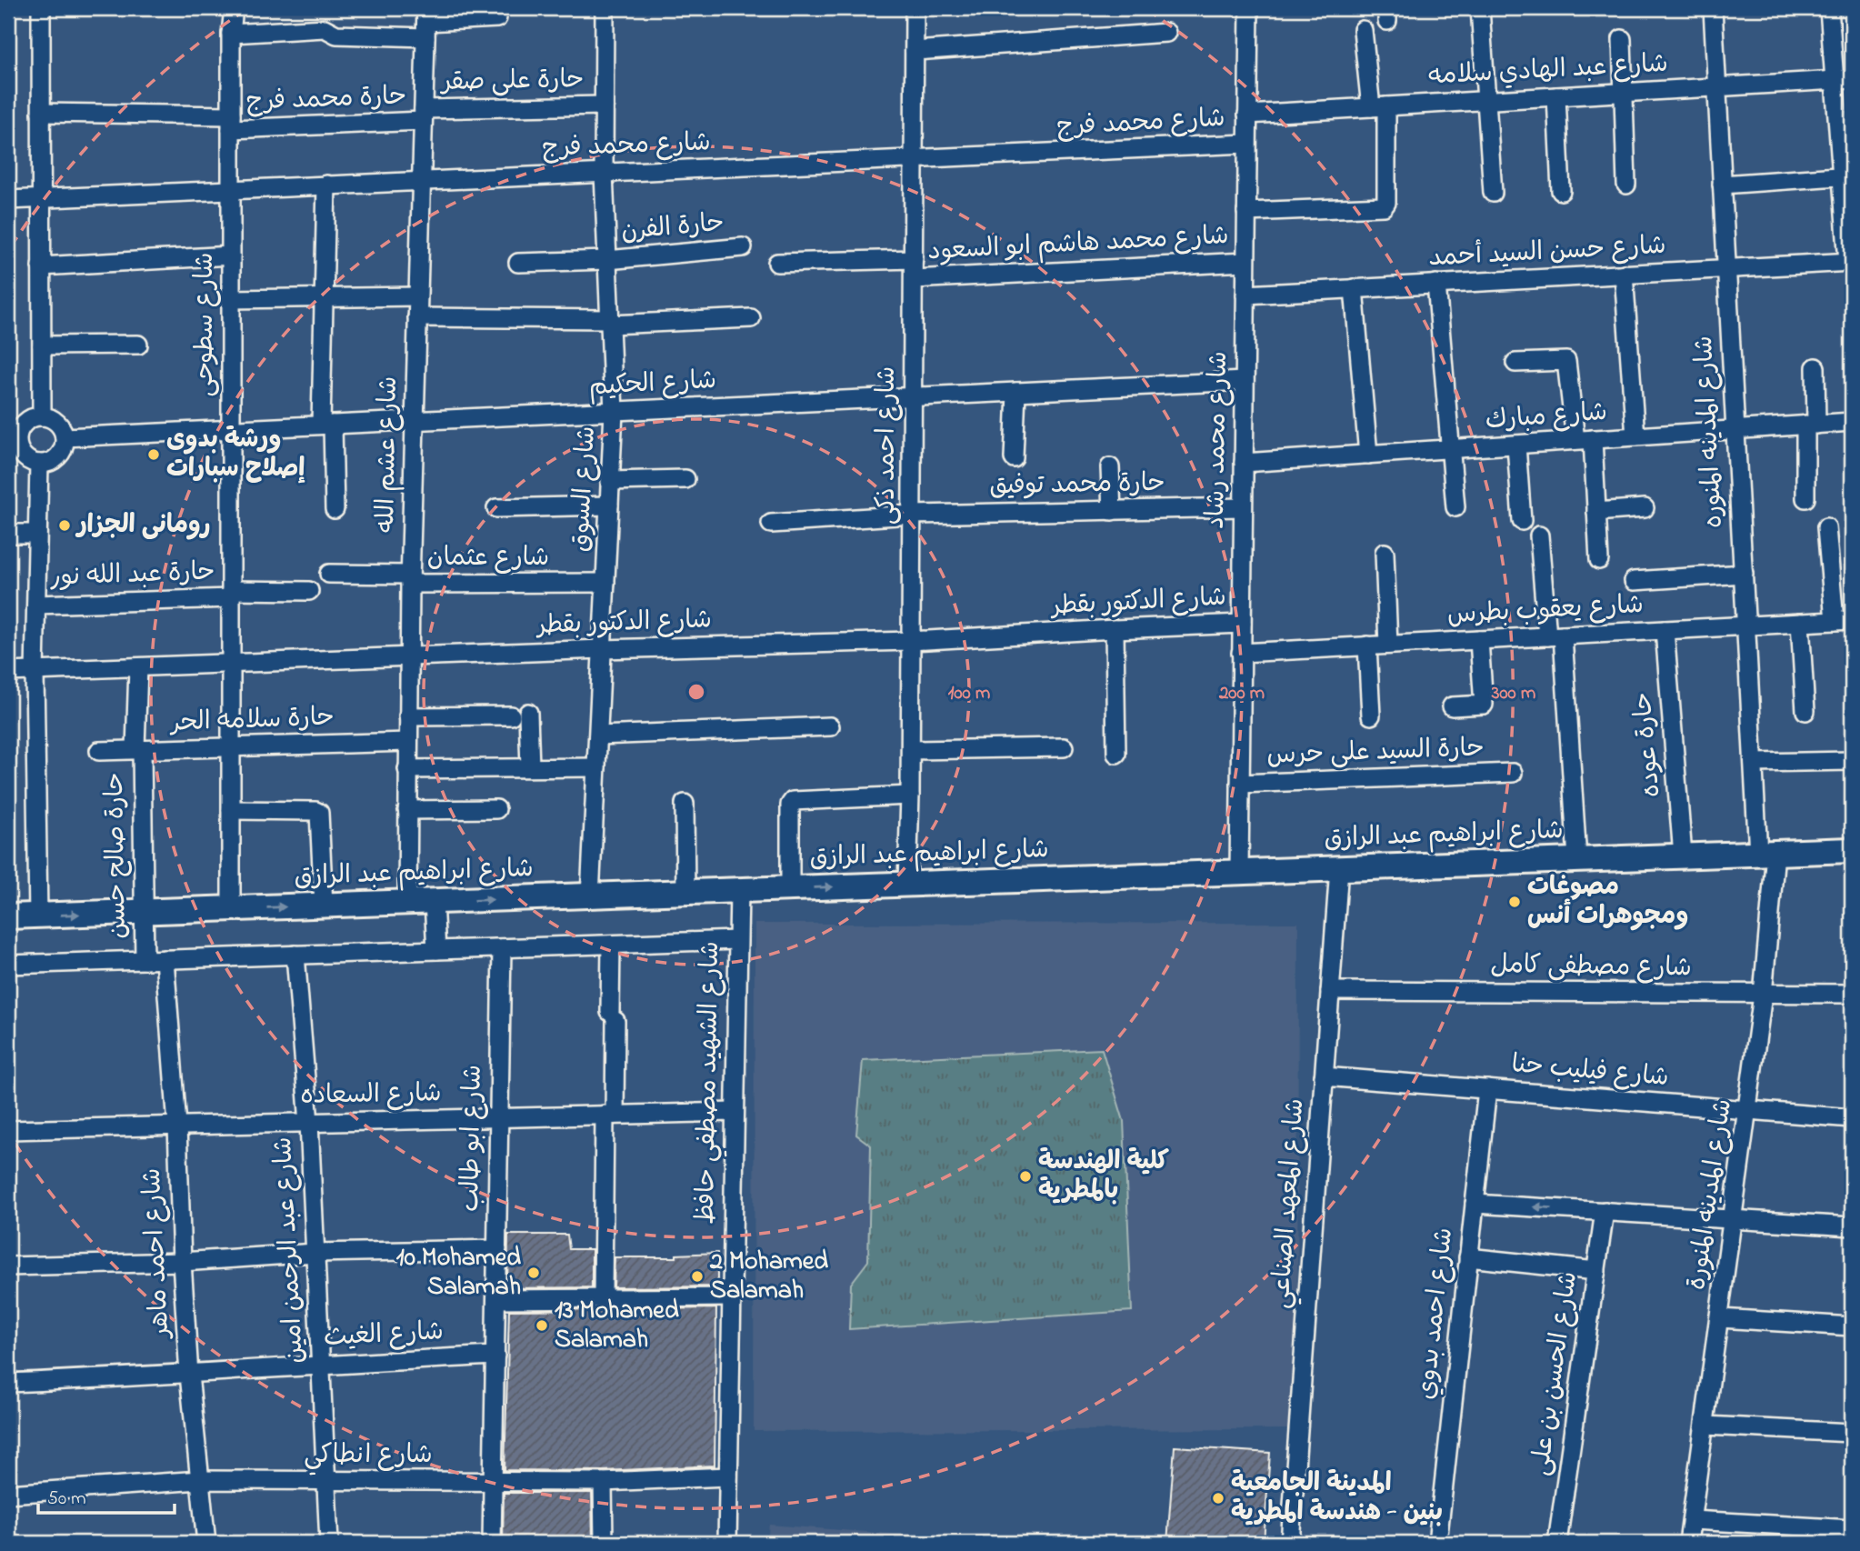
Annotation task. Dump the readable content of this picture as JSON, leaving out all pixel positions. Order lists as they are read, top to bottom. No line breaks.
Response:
{"streets":{"main road":["شارع ابراهيم عبد الرازق"],"street":["شارع عبد الهادي سلامه","حارة على صقر","حارة محمد فرج","شارع محمد فرج","حارة الفرن","شارع محمد هاشم ابو السعود","شارع حسن السيد أحمد","شارع سطوحى","شارع الحكيم","شارع مبارك","شارع المدينه المنوره","شارع محمد رشاد","شارع احمد ذكى","شارع عشم الله","حارة محمد توفيق","شارع السوق","شارع عثمان","حارة عبد الله نور","شارع الدكتور بقطر","شارع يعقوب بطرس","حارة سلامه الحر","حارة عوده","حارة السيد على حرس","حارة صالح حسن","شارع مصطفى كامل","شارع فيليب حنا","شارع الشهيد مصطفي حافظ","شارع السعاده","شارع ابو طالب","شارع المدينه المنورة","شارع المعهد الصناعي","شارع عبد الرحمن امين","شارع احمد ماهر","شارع احمد بدوي","شارع الغيث","شارع الحسن بن على","شارع انطاكي"]},"crossings":[["شارع عبد الهادي سلامه","شارع المدينه المنوره"],["شارع عبد الهادي سلامه","شارع محمد رشاد"],["حارة على صقر","حارة محمد فرج"],["حارة على صقر","شارع عشم الله"],["حارة على صقر","شارع السوق"],["حارة محمد فرج","شارع سطوحى"],["حارة محمد فرج","شارع عشم الله"],["شارع محمد فرج","شارع سطوحى"],["شارع محمد فرج","شارع محمد رشاد"],["شارع محمد فرج","شارع احمد ذكى"],["شارع محمد فرج","شارع عشم الله"],["شارع محمد فرج","شارع السوق"],["حارة الفرن","شارع السوق"],["شارع محمد هاشم ابو السعود","شارع محمد رشاد"],["شارع محمد هاشم ابو السعود","شارع احمد ذكى"],["شارع حسن السيد أحمد","شارع المدينه المنوره"],["شارع حسن السيد أحمد","شارع محمد رشاد"],["شارع سطوحى","شارع الحكيم"],["شارع سطوحى","حارة عبد الله نور"],["شارع سطوحى","شارع الدكتور بقطر"],["شارع سطوحى","حارة سلامه الحر"],["شارع سطوحى","شارع ابراهيم عبد الرازق"],["شارع الحكيم","شارع محمد رشاد"],["شارع الحكيم","شارع احمد ذكى"],["شارع الحكيم","شارع عشم الله"],["شارع الحكيم","شارع السوق"],["شارع مبارك","شارع المدينه المنوره"],["شارع مبارك","شارع محمد رشاد"],["شارع المدينه المنوره","شارع يعقوب بطرس"],["شارع المدينه المنوره","شارع ابراهيم عبد الرازق"],["شارع المدينه المنوره","شارع المدينه المنورة"],["شارع محمد رشاد","حارة محمد توفيق"],["شارع محمد رشاد","شارع الدكتور بقطر"],["شارع محمد رشاد","شارع يعقوب بطرس"],["شارع محمد رشاد","حارة السيد على حرس"],["شارع محمد رشاد","شارع ابراهيم عبد الرازق"],["شارع احمد ذكى","حارة محمد توفيق"],["شارع احمد ذكى","شارع الدكتور بقطر"],["شارع احمد ذكى","شارع ابراهيم عبد الرازق"],["شارع عشم الله","شارع عثمان"],["شارع عشم الله","شارع الدكتور بقطر"],["شارع عشم الله","حارة سلامه الحر"],["شارع عشم الله","شارع ابراهيم عبد الرازق"],["شارع السوق","شارع عثمان"],["شارع السوق","شارع الدكتور بقطر"],["شارع السوق","شارع ابراهيم عبد الرازق"],["شارع الدكتور بقطر","حارة صالح حسن"],["شارع يعقوب بطرس","حارة عوده"],["حارة سلامه الحر","حارة صالح حسن"],["حارة عوده","شارع ابراهيم عبد الرازق"],["شارع ابراهيم عبد الرازق","حارة صالح حسن"],["شارع ابراهيم عبد الرازق","شارع الشهيد مصطفي حافظ"],["شارع ابراهيم عبد الرازق","شارع المدينه المنورة"],["شارع ابراهيم عبد الرازق","شارع المعهد الصناعي"],["شارع مصطفى كامل","شارع المدينه المنورة"],["شارع مصطفى كامل","شارع المعهد الصناعي"],["شارع فيليب حنا","شارع المدينه المنورة"],["شارع فيليب حنا","شارع المعهد الصناعي"],["شارع فيليب حنا","شارع احمد بدوي"],["شارع الشهيد مصطفي حافظ","شارع السعاده"],["شارع الشهيد مصطفي حافظ","شارع انطاكي"],["شارع السعاده","شارع ابو طالب"],["شارع السعاده","شارع عبد الرحمن امين"],["شارع السعاده","شارع احمد ماهر"],["شارع ابو طالب","شارع الغيث"],["شارع ابو طالب","شارع انطاكي"],["شارع عبد الرحمن امين","شارع الغيث"],["شارع عبد الرحمن امين","شارع انطاكي"],["شارع احمد ماهر","شارع الغيث"],["شارع احمد ماهر","شارع انطاكي"]],"places":["ورشة بدوى إصلاح سبارات","رومانى الجزار","مصوغات ومجوهرات أنس","كلية الهندسة بالمطرية","10 Mohamed Salamah","2 Mohamed Salamah","13 Mohamed Salamah","المدينة الجامعية بنين - هندسة المطرية"],"scale_bar":"50 m","rings":["100 m","200 m","300 m"]}
